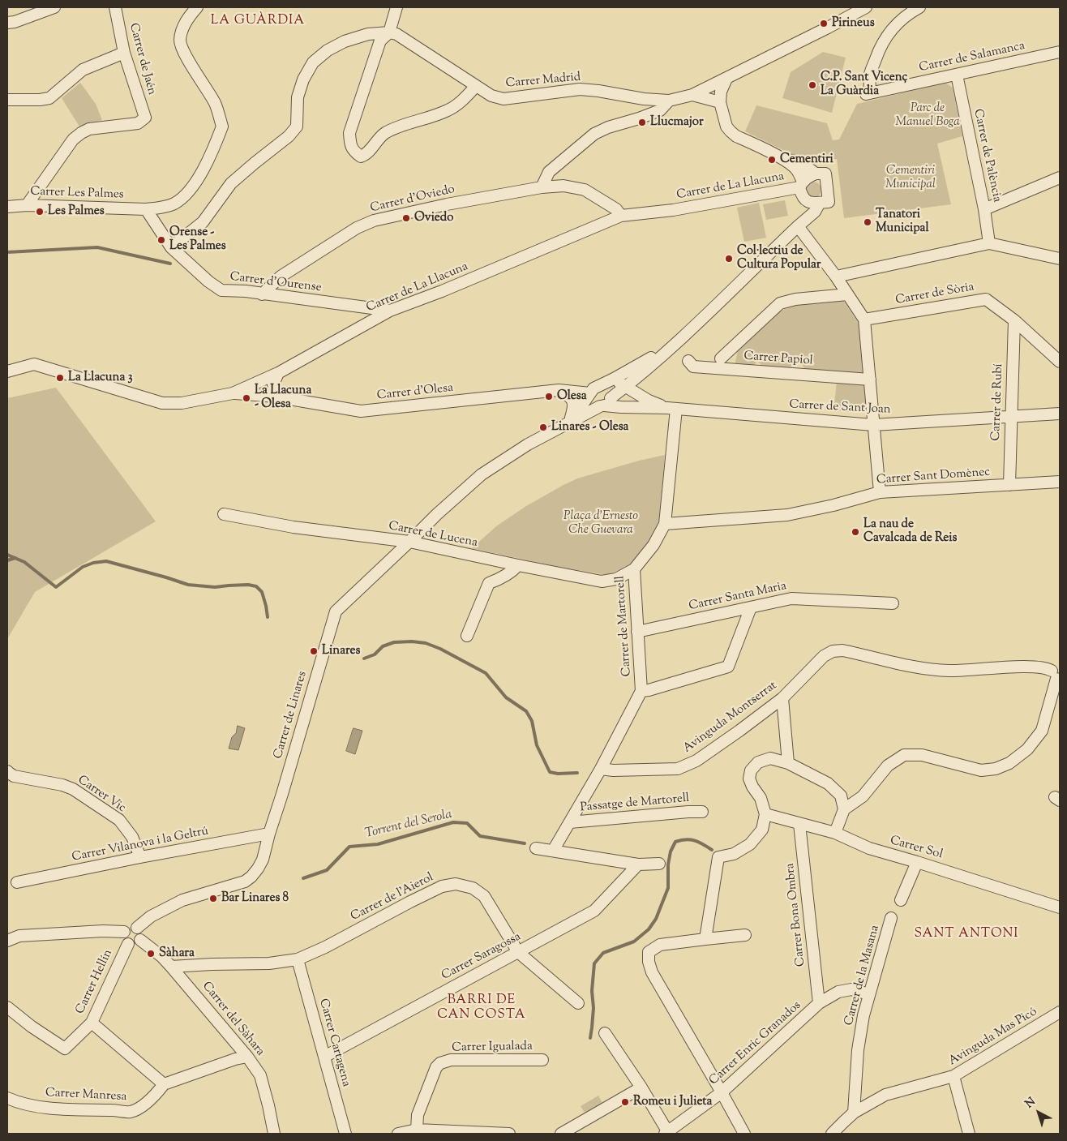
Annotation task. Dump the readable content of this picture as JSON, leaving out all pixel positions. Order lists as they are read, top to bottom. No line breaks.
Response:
{"streets":{"street":["Carrer de Salamanca","Carrer de Jaén","Carrer Madrid","Carrer de Palència","Carrer de La Llacuna","Carrer Les Palmes","Carrer d'Oviedo","Carrer d'Ourense","Carrer de Sòria","Carrer Papiol","Carrer d'Olesa","Carrer de Rubí","Carrer de Sant Joan","Carrer Sant Domènec","Carrer de Lucena","Carrer Santa Maria","Carrer de Martorell","Carrer de Linares","Avinguda Montserrat","Carrer Vic","Passatge de Martorell","Carrer Vilanova i la Geltrú","Carrer Sol","Carrer de l'Aierol","Carrer Bona Ombra","Carrer Saragossa","Carrer de la Masana","Carrer Hellín","Carrer del Sàhara","Avinguda Mas Picó","Carrer Cartagena","Carrer Enric Granados","Carrer Igualada","Carrer Manresa"]},"crossings":[["Carrer de Salamanca","Carrer de Palència"],["Carrer de Jaén","Carrer Les Palmes"],["Carrer de La Llacuna","Carrer d'Oviedo"],["Carrer de La Llacuna","Carrer d'Ourense"],["Carrer de La Llacuna","Carrer d'Olesa"],["Carrer de La Llacuna","Carrer de Linares"],["Carrer Les Palmes","Carrer d'Ourense"],["Carrer d'Oviedo","Carrer d'Ourense"],["Carrer de Sòria","Carrer de Rubí"],["Carrer d'Olesa","Carrer de Sant Joan"],["Carrer d'Olesa","Carrer de Linares"],["Carrer de Rubí","Carrer de Sant Joan"],["Carrer de Rubí","Carrer Sant Domènec"],["Carrer de Sant Joan","Carrer de Martorell"],["Carrer de Sant Joan","Carrer de Linares"],["Carrer Sant Domènec","Carrer de Martorell"],["Carrer de Lucena","Carrer de Martorell"],["Carrer de Lucena","Carrer de Linares"],["Carrer Santa Maria","Carrer de Martorell"],["Carrer de Martorell","Avinguda Montserrat"],["Carrer de Martorell","Passatge de Martorell"],["Carrer de Linares","Carrer Vilanova i la Geltrú"],["Carrer de Linares","Carrer Hellín"],["Carrer de Linares","Carrer del Sàhara"],["Carrer Vic","Carrer Vilanova i la Geltrú"],["Carrer Sol","Carrer Bona Ombra"],["Carrer de l'Aierol","Carrer Saragossa"],["Carrer de l'Aierol","Carrer del Sàhara"],["Carrer de l'Aierol","Carrer Cartagena"],["Carrer Bona Ombra","Carrer Enric Granados"],["Carrer Saragossa","Carrer Cartagena"],["Carrer de la Masana","Avinguda Mas Picó"],["Carrer de la Masana","Carrer Enric Granados"],["Carrer Hellín","Carrer del Sàhara"],["Carrer del Sàhara","Carrer Manresa"]],"districts":["LA GUÀRDIA","SANT ANTONI","BARRI DE CAN COSTA"],"water":["Torrent del Serola"],"parks":["Parc de Manuel Boga","Cementiri Municipal","Plaça d'Ernesto Che Guevara"],"places":["Pirineus","C.P. Sant Vicenç La Guàrdia","Llucmajor","Cementiri","Les Palmes","Oviedo","Tanatori Municipal","Orense - Les Palmes","Col·lectiu de Cultura Popular","La Llacuna 3","Olesa","La Llacuna - Olesa","Linares - Olesa","La nau de Cavalcada de Reis","Linares","Bar Linares 8","Sàhara","Romeu i Julieta"],"north":"top left"}
